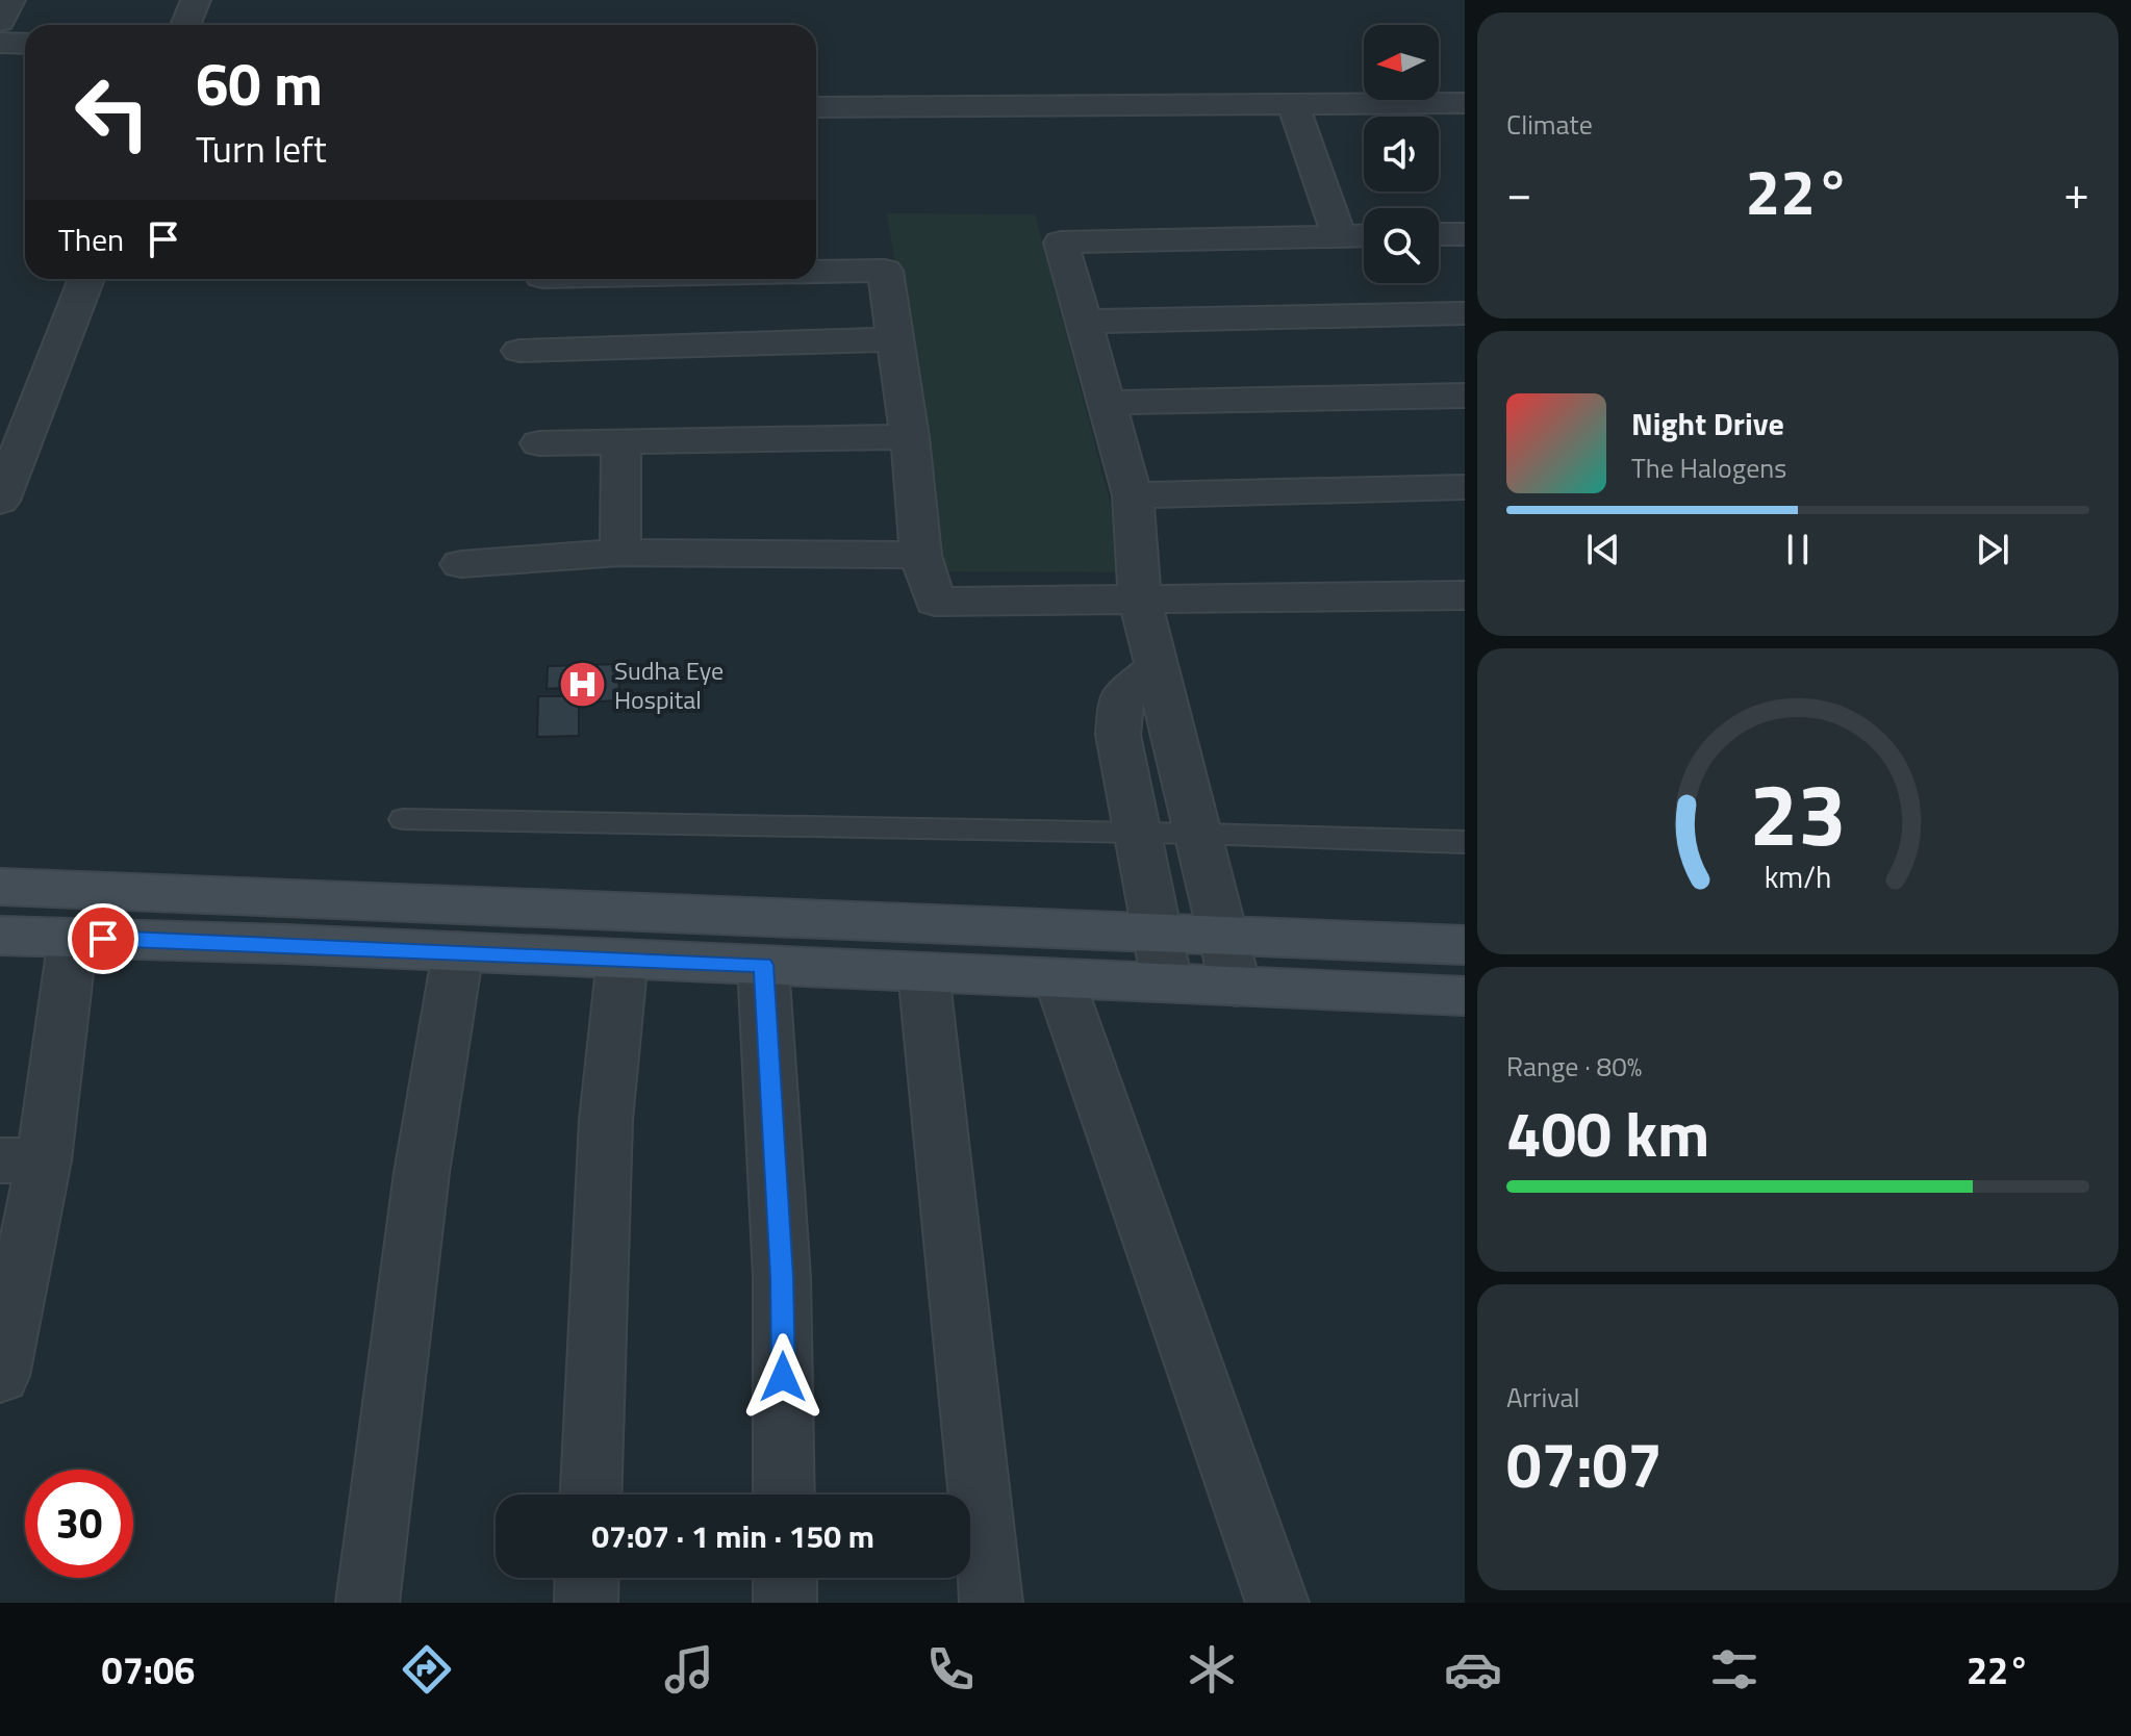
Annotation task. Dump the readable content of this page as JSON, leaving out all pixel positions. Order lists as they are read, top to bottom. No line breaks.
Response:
{"places":{"hospital":["Sudha Eye Hospital"]},"north":"left","page":{"tile":["Climate",["Range · 80%","400 km"],["Arrival","07:07"]],"turn":["60 m","Turn left"],"heat":["−","22°","+"],"then":"Then","song":["Night Drive","The Halogens"],"limit":"30","trip":"07:07 · 1 min · 150 m","tabs":["07:06","22°"],"gauge":["23","km/h"]}}
